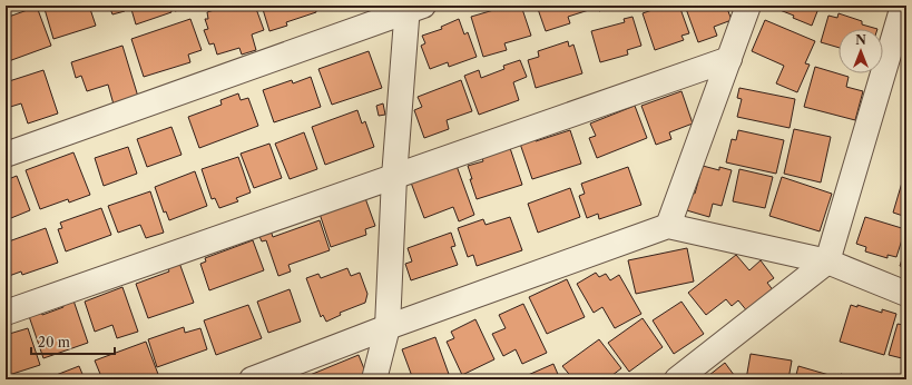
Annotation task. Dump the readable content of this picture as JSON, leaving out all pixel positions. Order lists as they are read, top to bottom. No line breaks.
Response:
{"scale_bar":"20 m","north":"top"}
